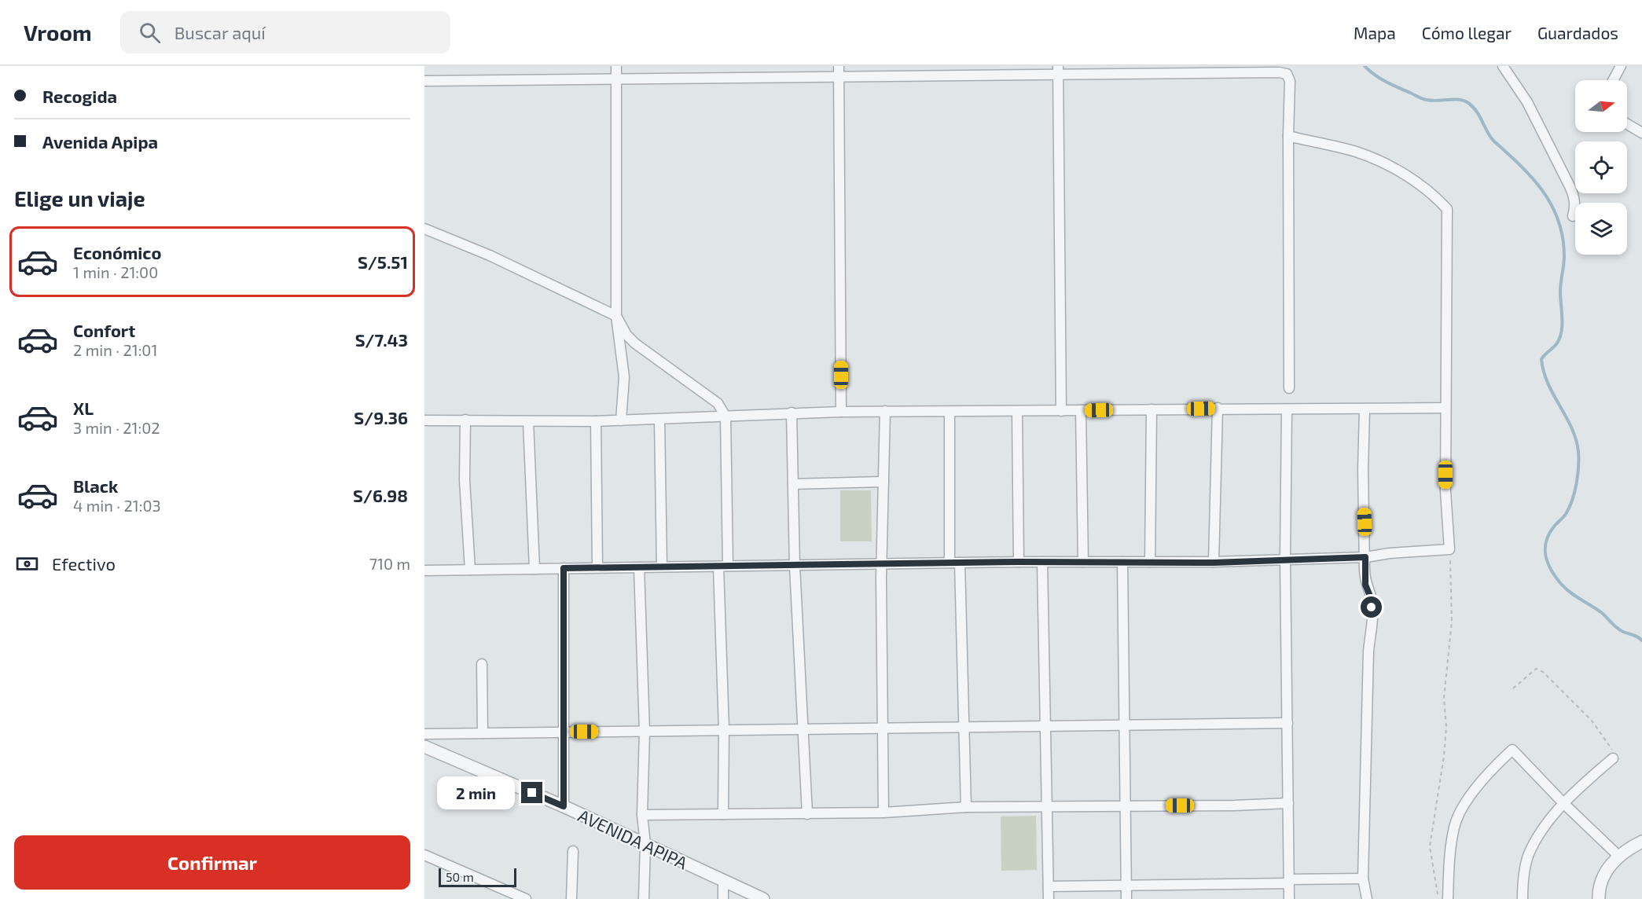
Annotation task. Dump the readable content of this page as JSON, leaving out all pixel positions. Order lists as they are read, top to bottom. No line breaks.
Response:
{"streets":{"street":["AVENIDA APIPA"]},"scale_bar":"50 m","north":"right","page":{"header":"Vroom","search":"Buscar aquí","nav":["Mapa","Cómo llegar","Guardados"],"banner":["Recogida","Avenida Apipa"],"heading":"Elige un viaje","list":[{"name":"Económico","note":"1 min · 21:00","value":"S/5.51"},{"name":"Confort","note":"2 min · 21:01","value":"S/7.43"},{"name":"XL","note":"3 min · 21:02","value":"S/9.36"},{"name":"Black","note":"4 min · 21:03","value":"S/6.98"}],"pay":["Efectivo","710 m"],"bubble":"2 min","buttons":"Confirmar","scale":"50 m"}}
